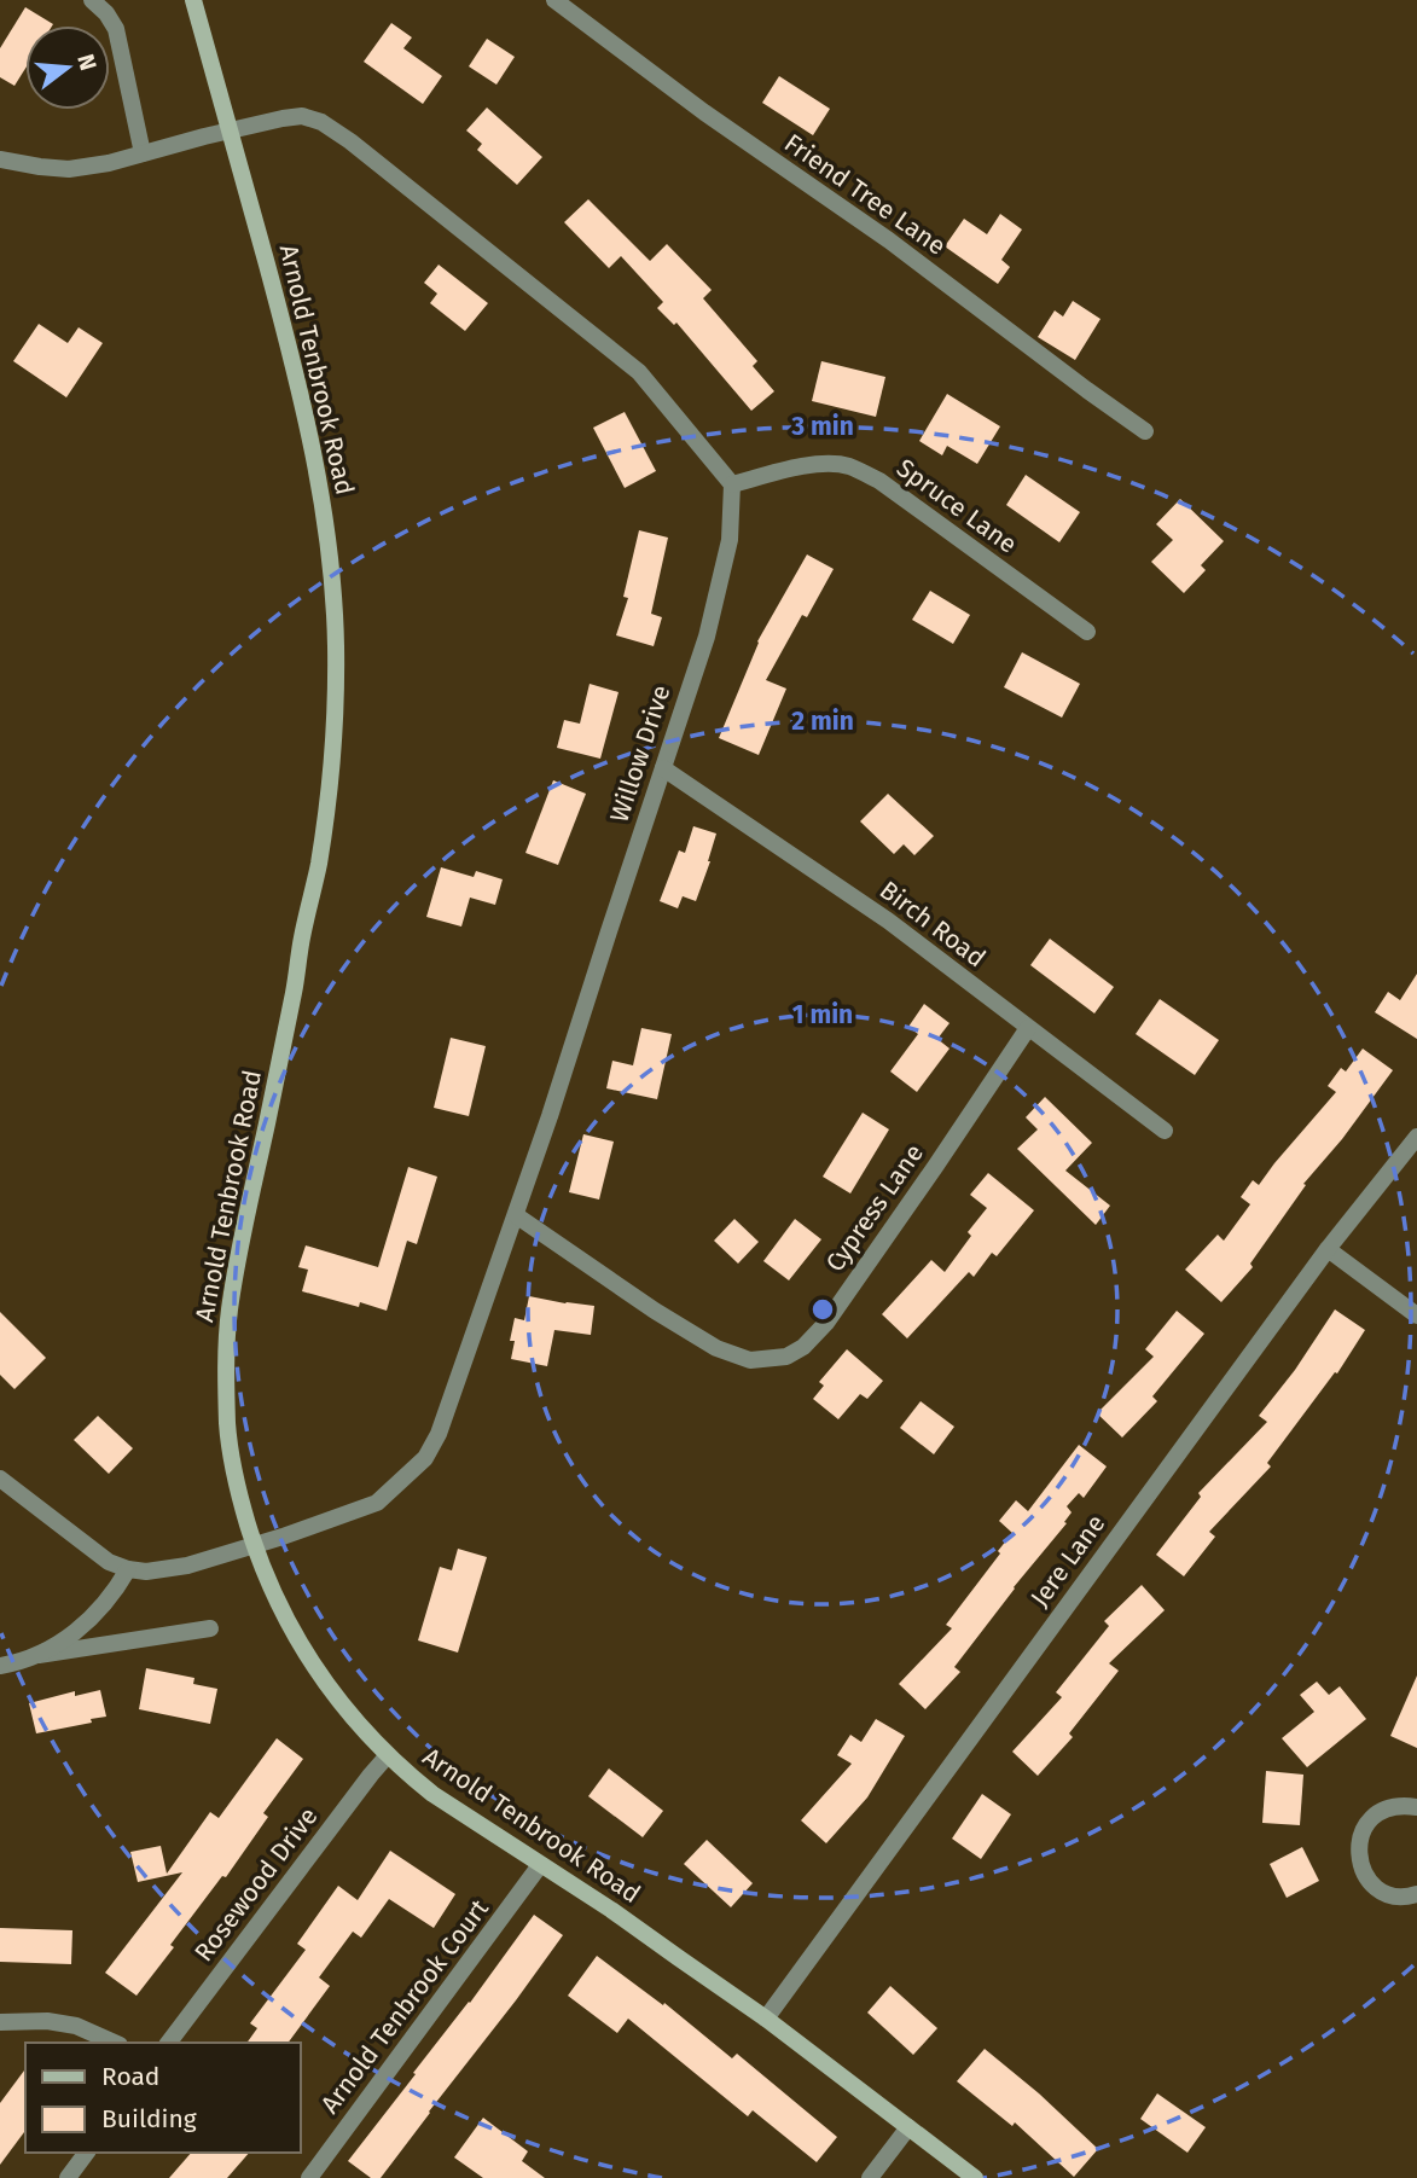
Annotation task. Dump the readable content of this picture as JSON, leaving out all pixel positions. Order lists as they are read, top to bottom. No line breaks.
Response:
{"streets":{"street":["Friend Tree Lane","Arnold Tenbrook Road","Spruce Lane","Willow Drive","Birch Road","Cypress Lane","Jere Lane","Rosewood Drive","Arnold Tenbrook Court"]},"crossings":[["Arnold Tenbrook Road","Willow Drive"],["Arnold Tenbrook Road","Jere Lane"],["Arnold Tenbrook Road","Rosewood Drive"],["Arnold Tenbrook Road","Arnold Tenbrook Court"],["Spruce Lane","Willow Drive"],["Willow Drive","Birch Road"],["Willow Drive","Cypress Lane"],["Birch Road","Cypress Lane"]],"legend":["Road","Building"],"north":"right","rings":["3 min","2 min","1 min"]}
